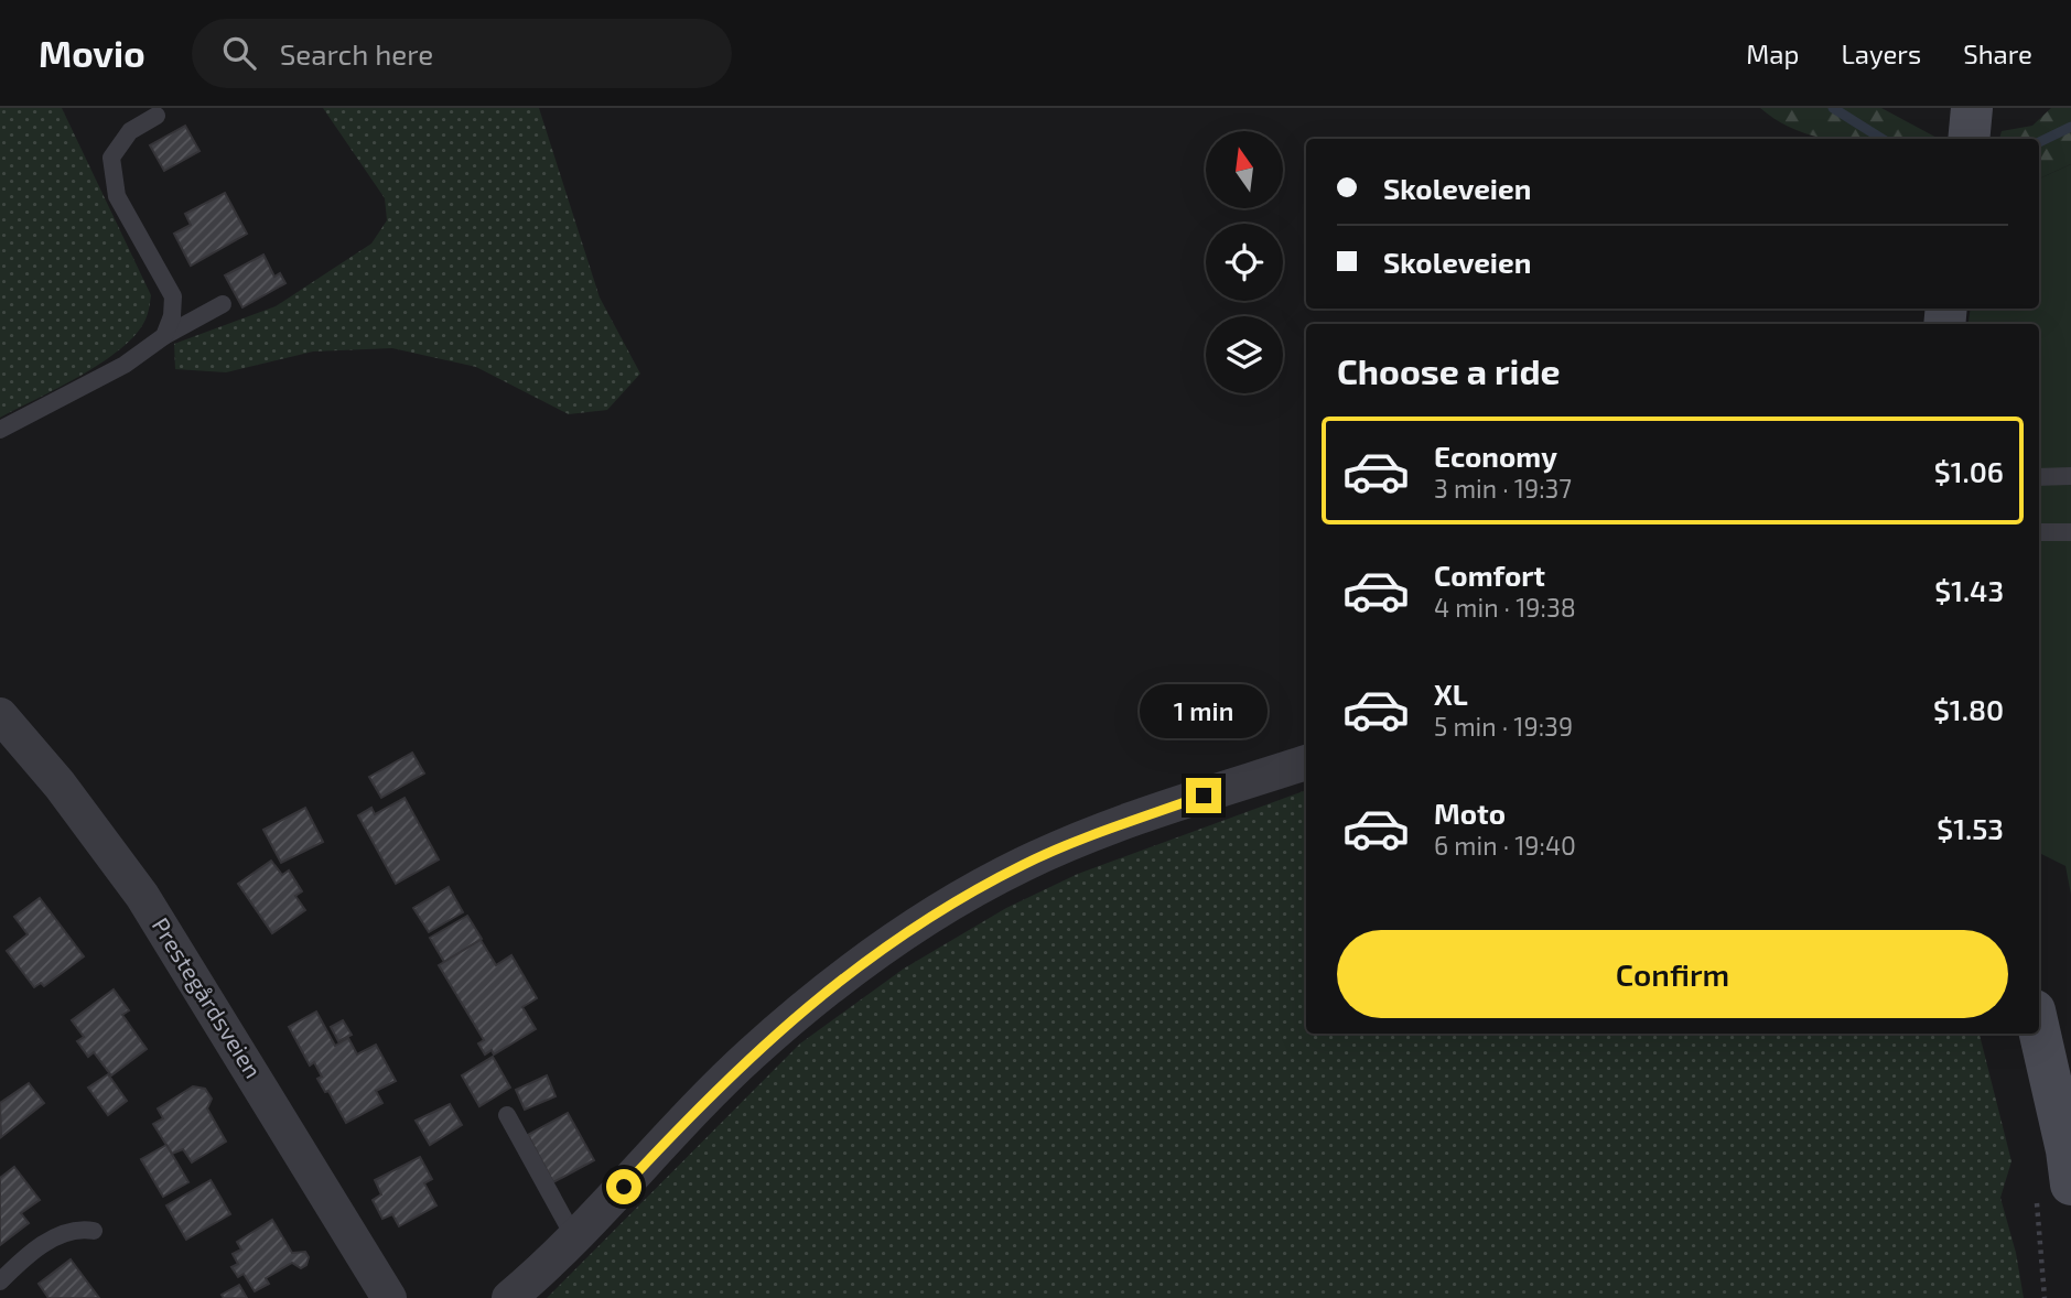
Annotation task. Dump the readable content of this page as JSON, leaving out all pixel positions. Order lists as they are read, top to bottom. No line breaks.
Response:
{"streets":{"street":["Prestegårdsveien"]},"north":"top","page":{"header":"Movio","search":"Search here","nav":["Map","Layers","Share"],"banner":["Skoleveien","Skoleveien"],"heading":"Choose a ride","list":[{"name":"Economy","note":"3 min · 19:37","value":"$1.06"},{"name":"Comfort","note":"4 min · 19:38","value":"$1.43"},{"name":"XL","note":"5 min · 19:39","value":"$1.80"},{"name":"Moto","note":"6 min · 19:40","value":"$1.53"}],"bubble":"1 min","buttons":"Confirm"}}
